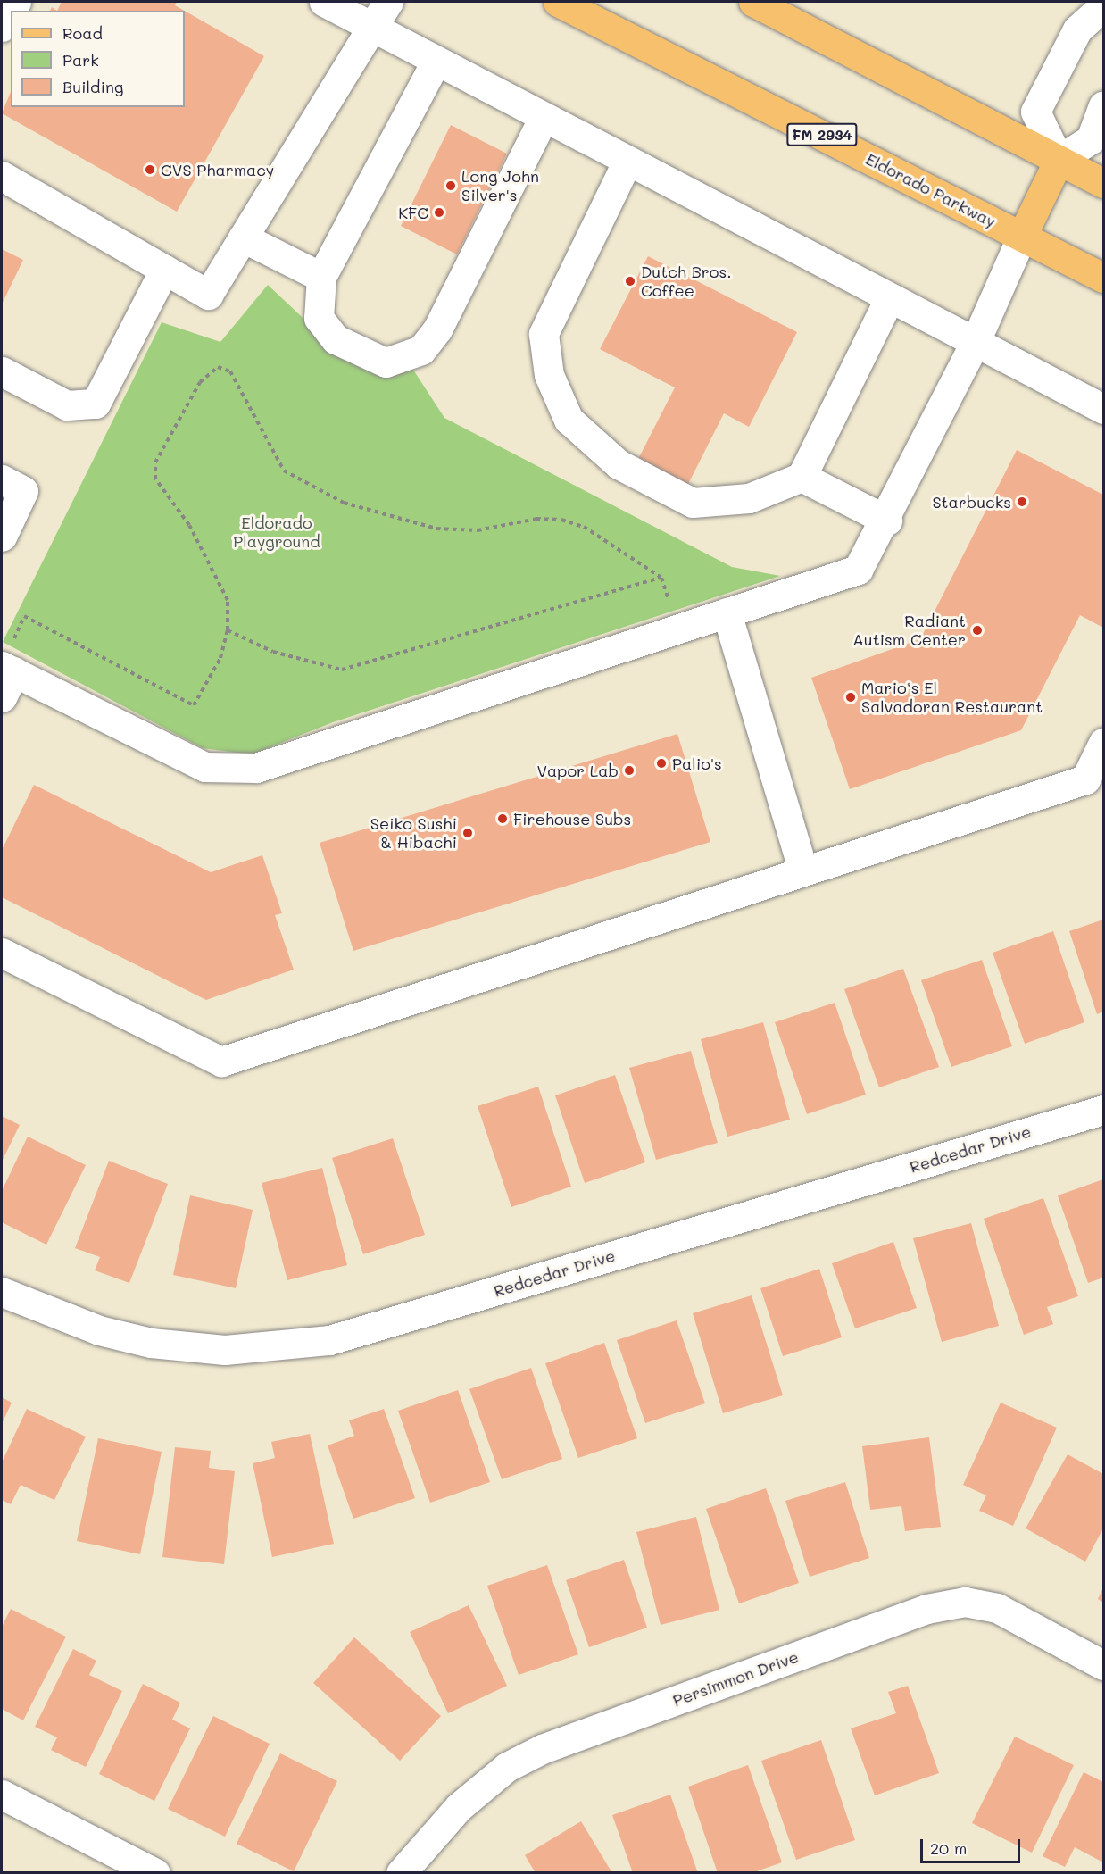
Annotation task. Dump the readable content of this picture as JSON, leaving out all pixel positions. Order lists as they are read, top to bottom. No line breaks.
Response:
{"streets":{"main road":["FM 2934","Eldorado Parkway"],"street":["Redcedar Drive","Persimmon Drive"]},"parks":["Eldorado Playground"],"places":["CVS Pharmacy","Long John Silver's","KFC","Dutch Bros. Coffee","Starbucks","Radiant Autism Center","Mario’s El Salvadoran Restaurant","Palio's","Vapor Lab","Firehouse Subs","Seiko Sushi & Hibachi"],"legend":["Road","Park","Building"],"scale_bar":"20 m"}
